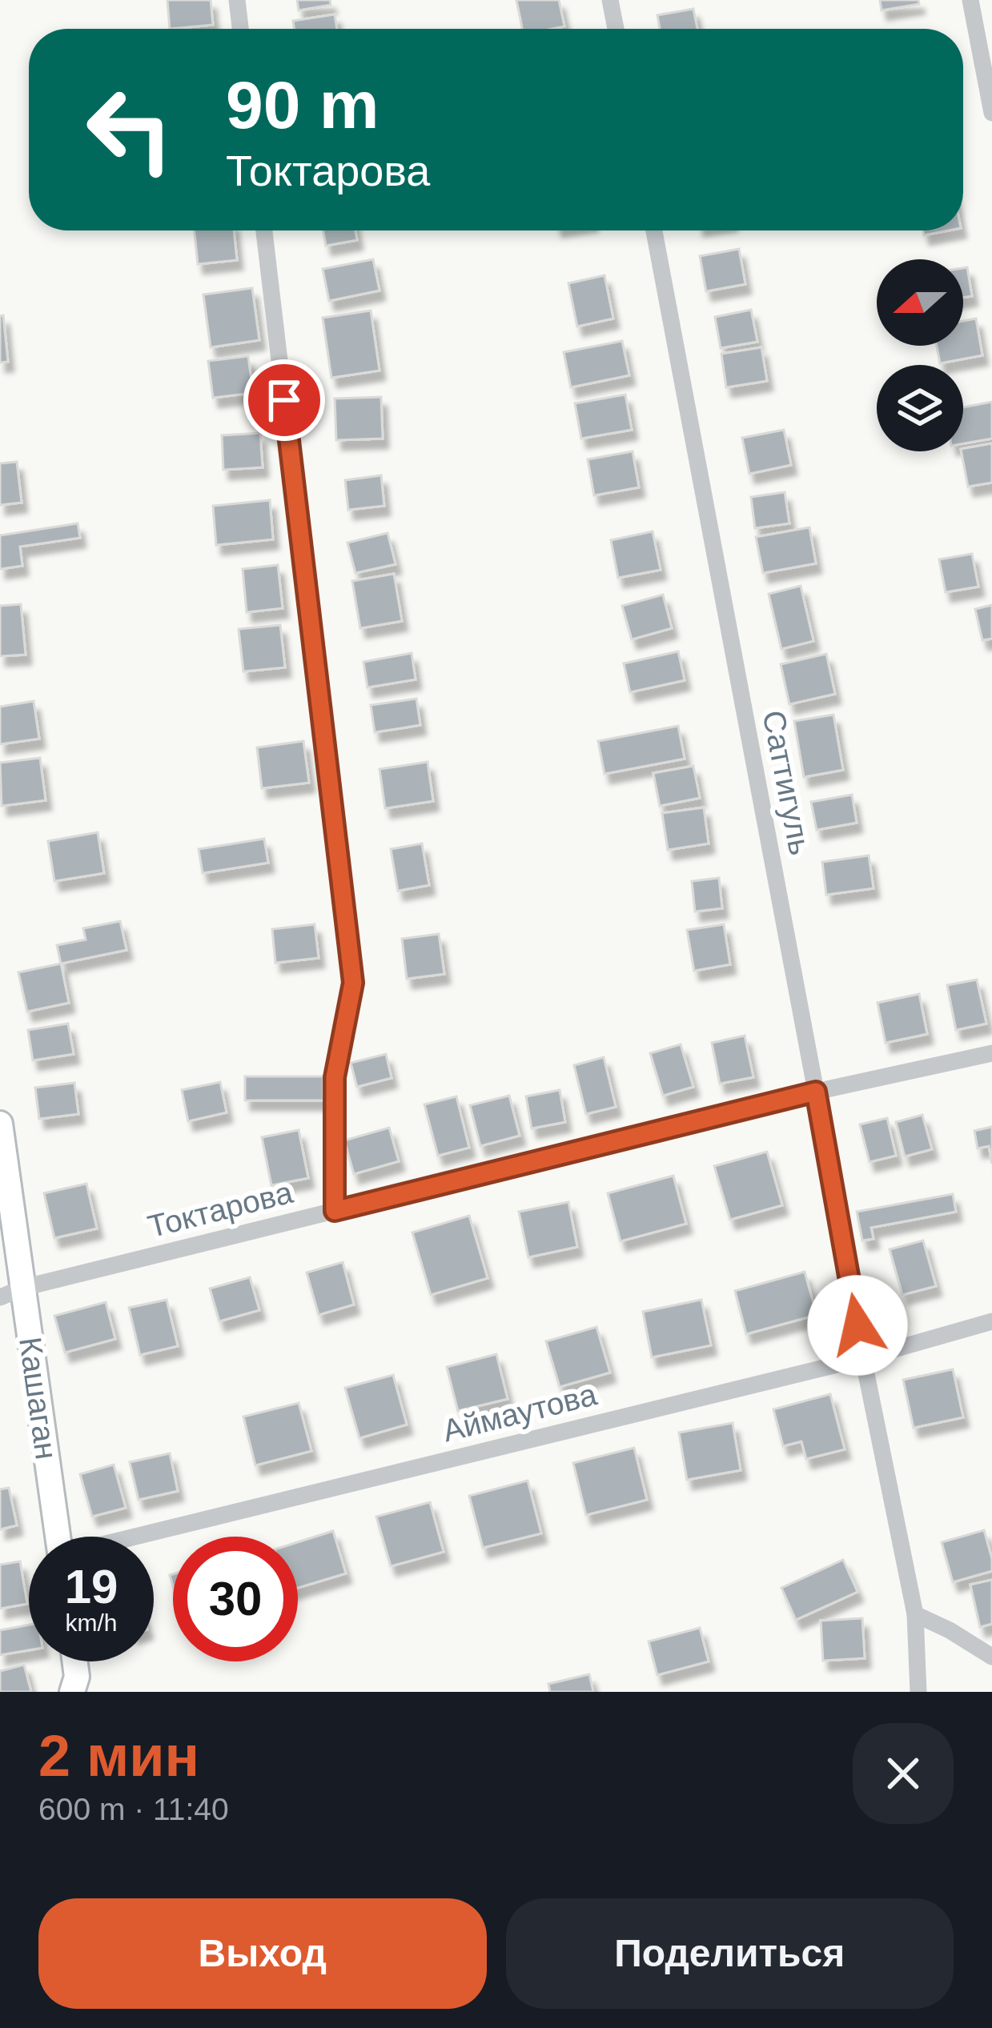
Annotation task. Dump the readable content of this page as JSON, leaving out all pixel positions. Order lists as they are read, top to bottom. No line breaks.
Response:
{"streets":{"street":["Саттигуль","Токтарова","Кашаган","Аймаутова"]},"crossings":[["Саттигуль","Токтарова"],["Саттигуль","Аймаутова"],["Токтарова","Кашаган"]],"north":"left","page":{"turn":["90 m","Токтарова"],"speed":"19 km/h","limit":"30","heading":["2 мин","600 m · 11:40"],"buttons":["Выход","Поделиться"]}}
